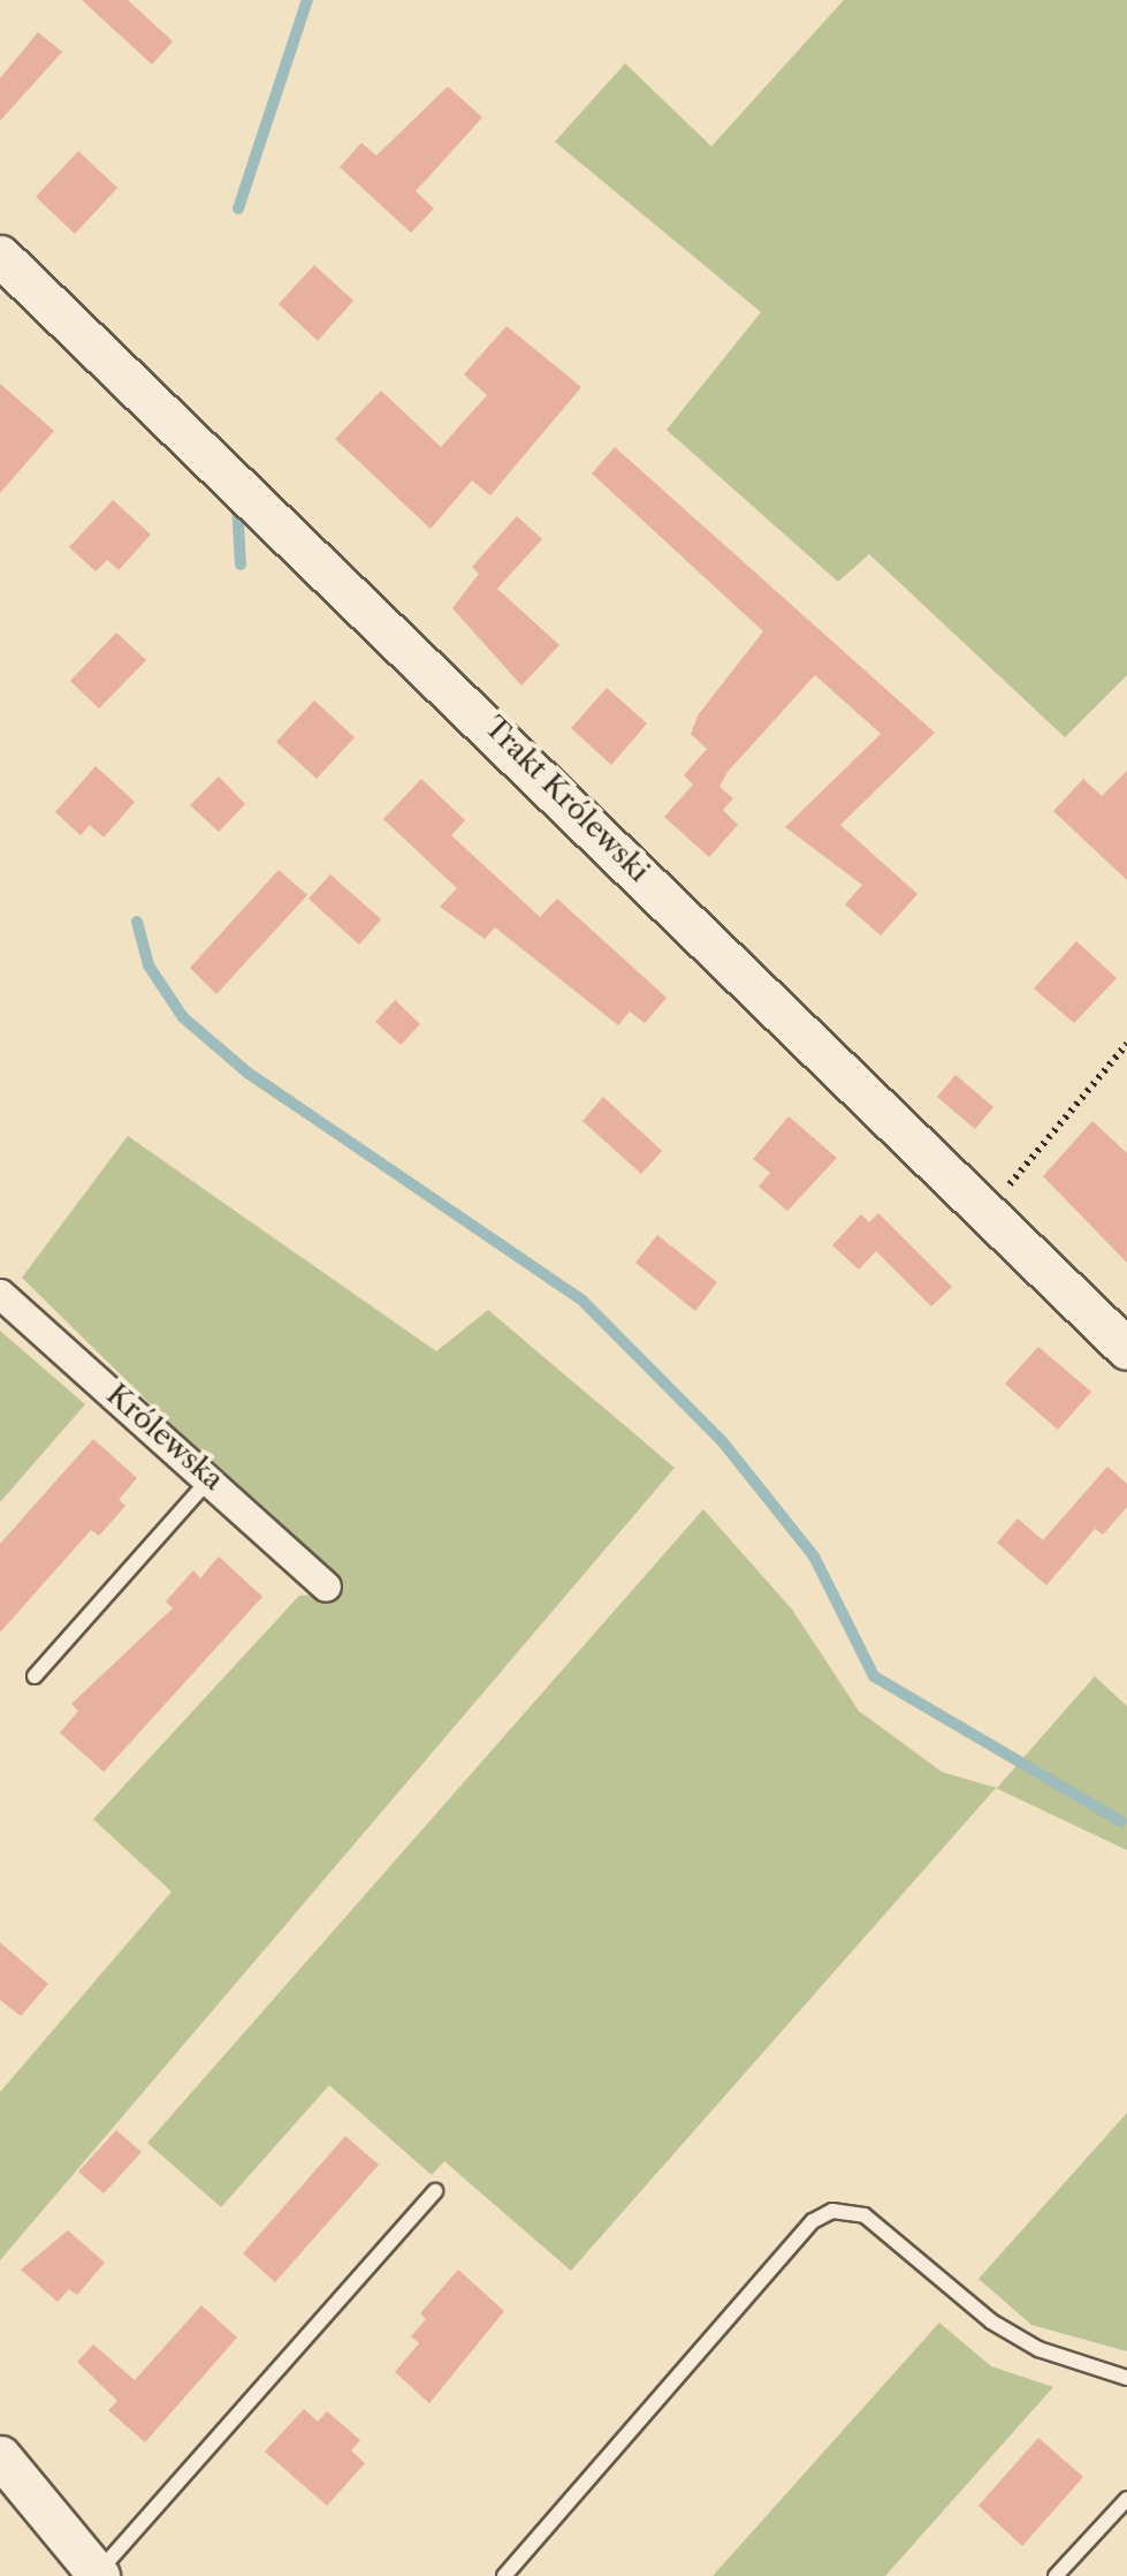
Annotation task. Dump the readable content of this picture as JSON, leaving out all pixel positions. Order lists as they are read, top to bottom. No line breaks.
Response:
{"streets":{"street":["Trakt Królewski","Królewska"]}}
